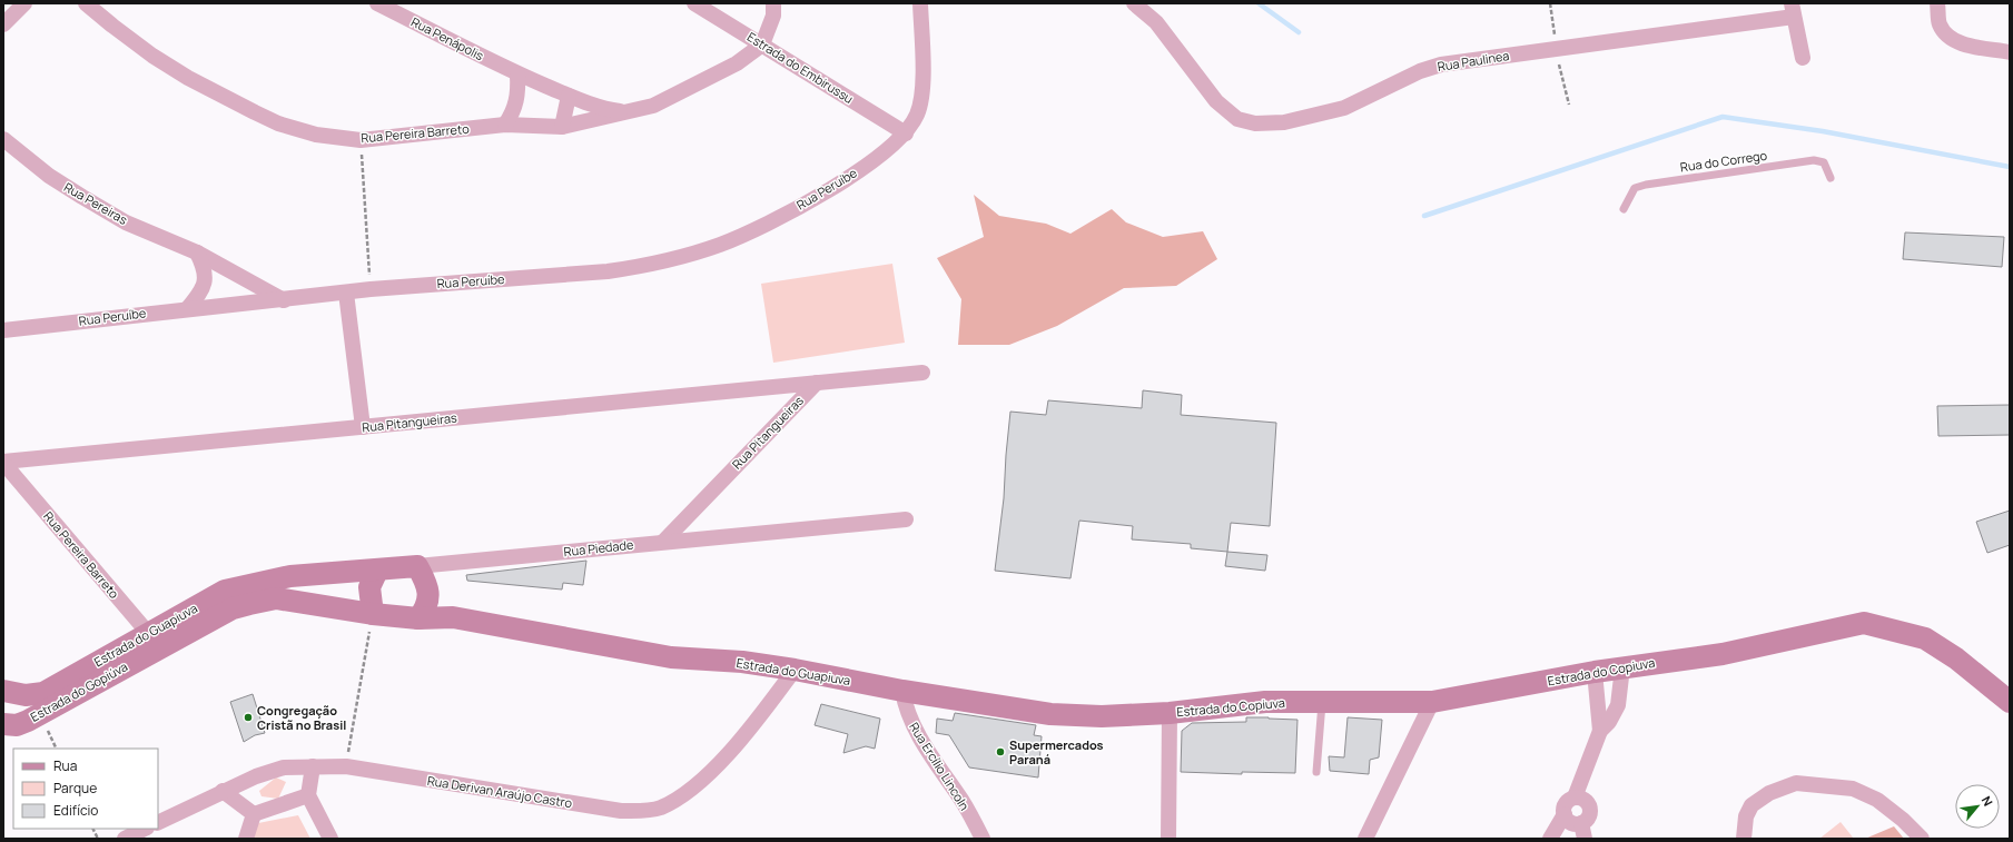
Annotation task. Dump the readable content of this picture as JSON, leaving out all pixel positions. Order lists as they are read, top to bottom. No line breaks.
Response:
{"streets":{"street":["Rua Penápolis","Rua Paulinea","Estrada do Embirussu","Rua Pereira Barreto","Rua Peruíbe","Rua Pereiras","Rua Pitangueiras","Rua Piedade","Estrada do Guapiuva","Estrada do Copiuva","Estrada do Gopiúva","Rua Ercílio Lincoln","Rua Derivan Araújo Castro"],"lane":["Rua do Corrego"]},"crossings":[["Rua Penápolis","Rua Pereira Barreto"],["Estrada do Embirussu","Rua Pereira Barreto"],["Estrada do Embirussu","Rua Peruíbe"],["Rua Pereira Barreto","Rua Pitangueiras"],["Rua Pereira Barreto","Estrada do Guapiuva"],["Rua Pereira Barreto","Estrada do Gopiúva"],["Rua Peruíbe","Rua Pereiras"],["Rua Pitangueiras","Rua Piedade"],["Rua Piedade","Estrada do Guapiuva"],["Estrada do Guapiuva","Estrada do Copiuva"],["Estrada do Guapiuva","Estrada do Gopiúva"],["Estrada do Guapiuva","Rua Ercílio Lincoln"],["Estrada do Guapiuva","Rua Derivan Araújo Castro"]],"places":["Congregação Cristã no Brasil","Supermercados Paraná"],"legend":["Rua","Parque","Edifício"],"north":"top right"}
